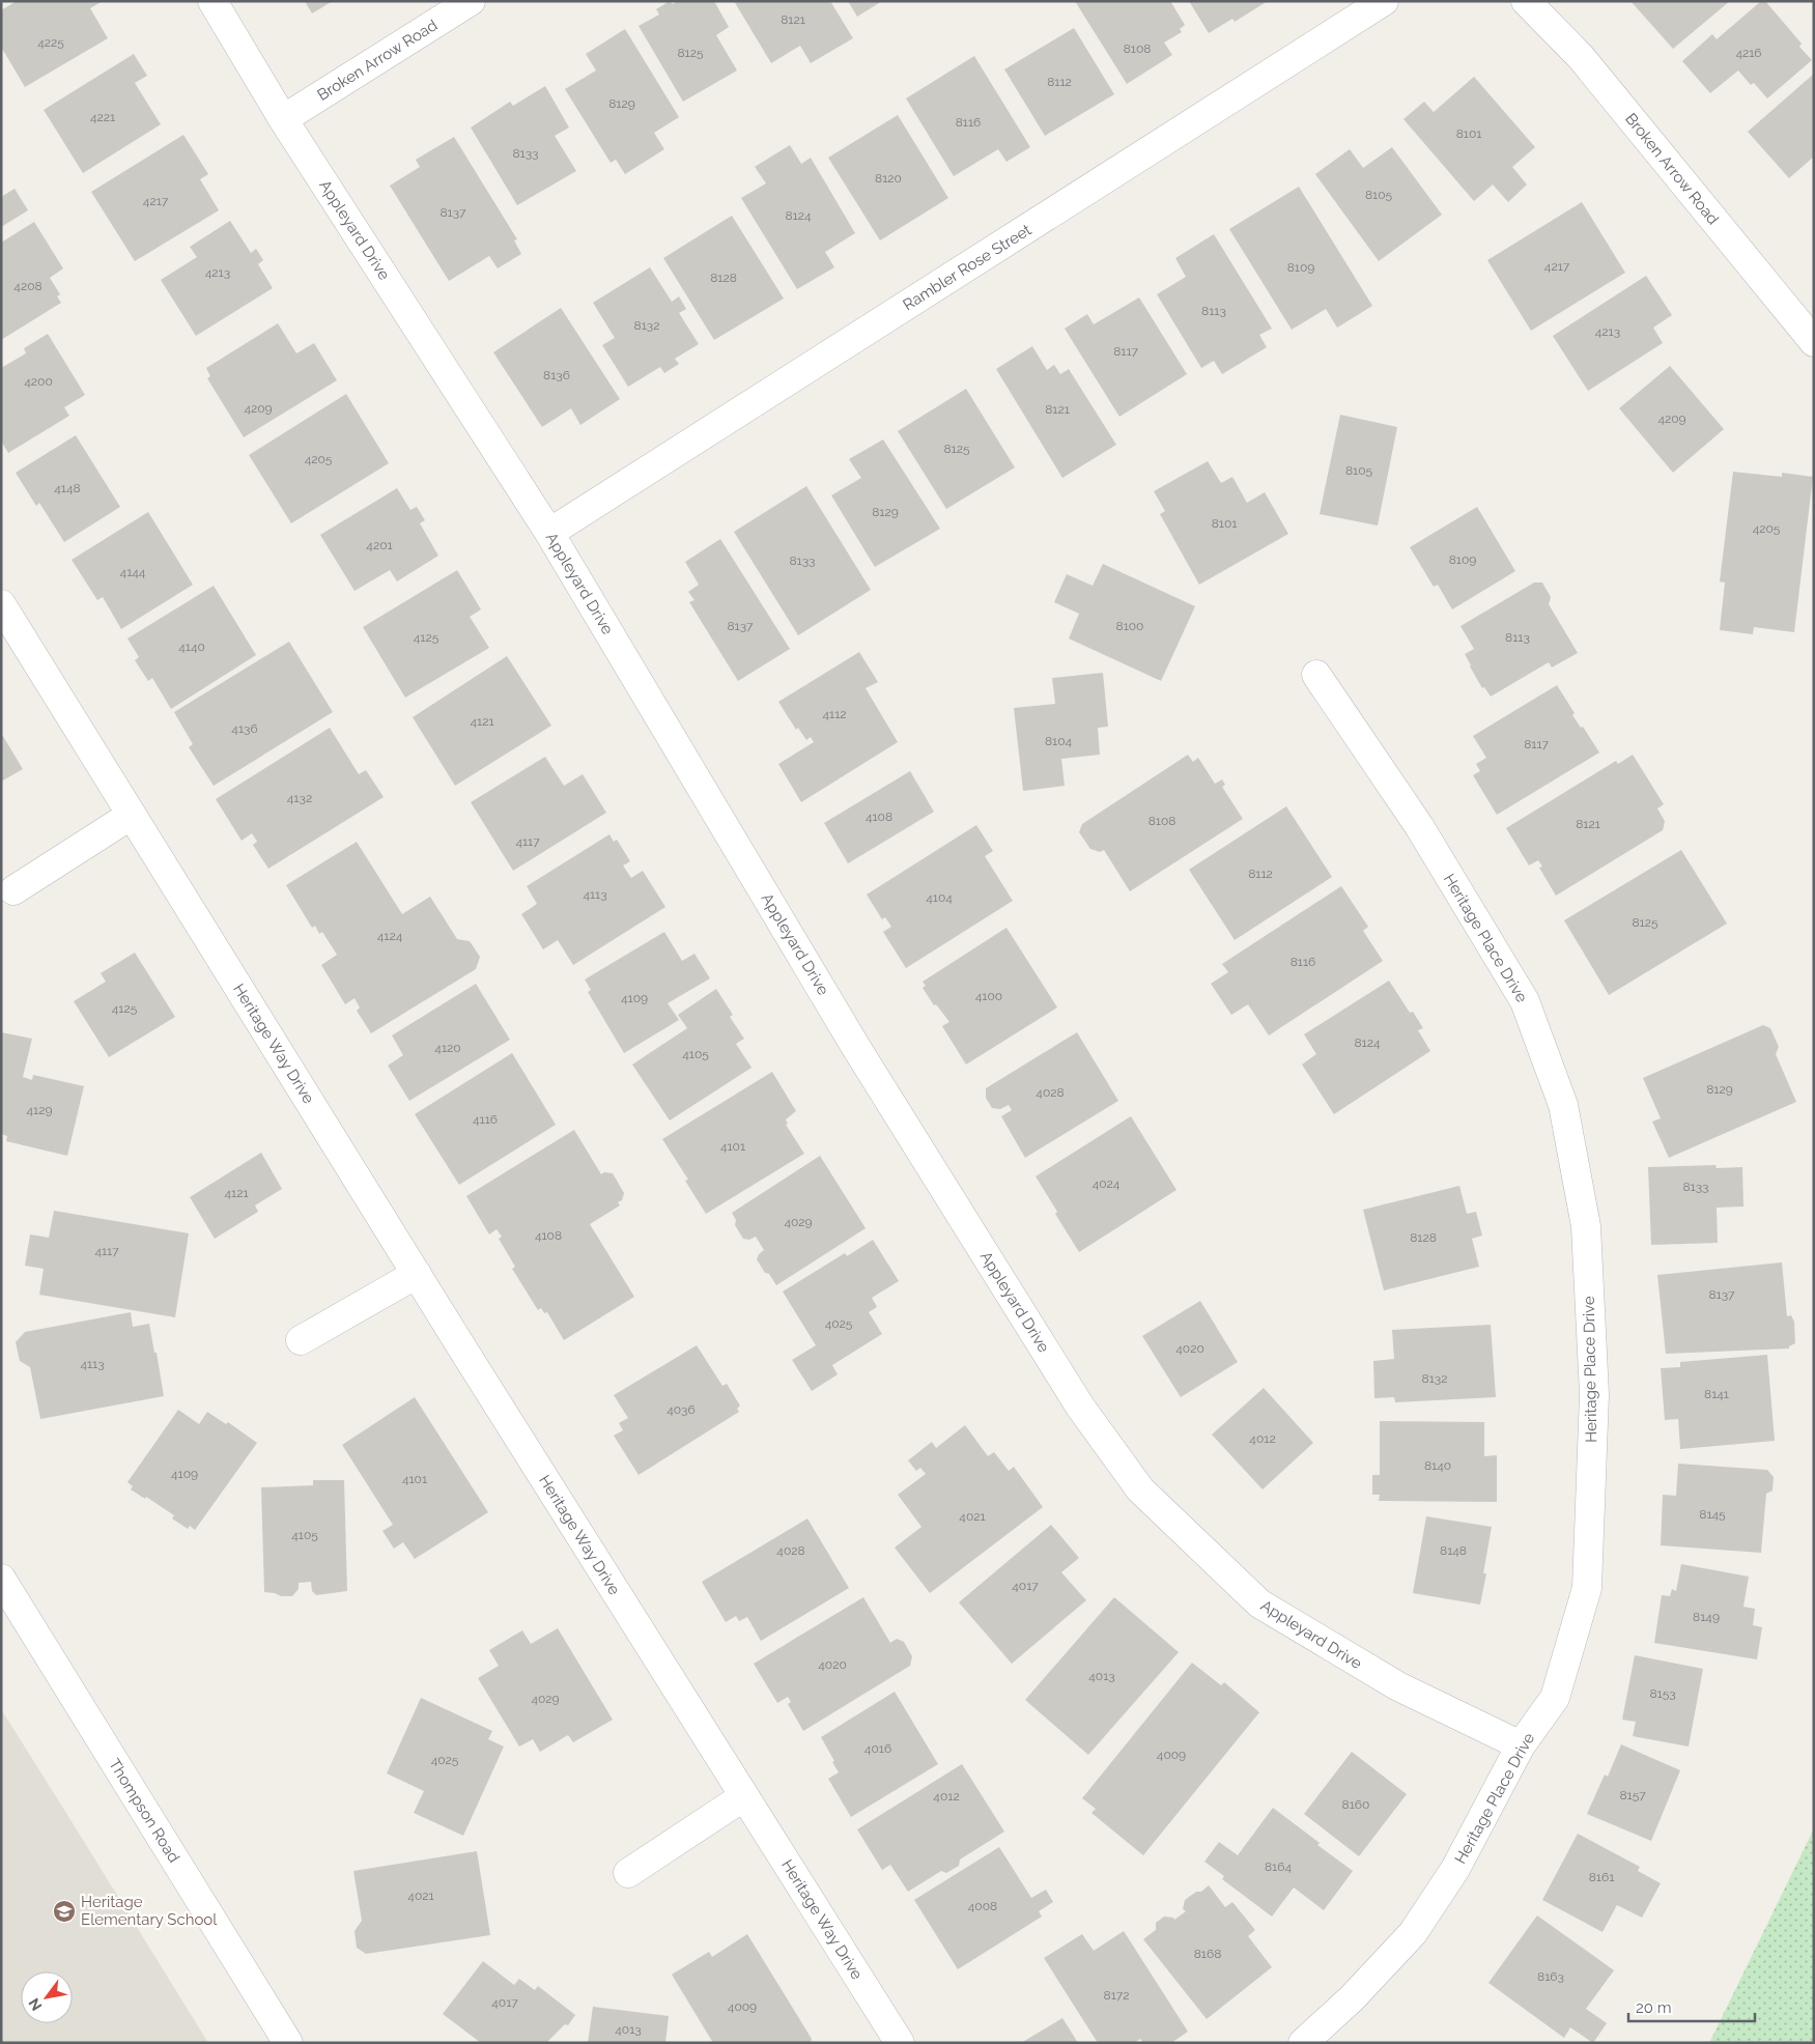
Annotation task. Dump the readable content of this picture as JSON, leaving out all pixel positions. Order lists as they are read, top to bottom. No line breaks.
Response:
{"streets":{"street":["Broken Arrow Road","Appleyard Drive","Rambler Rose Street","Heritage Place Drive","Heritage Way Drive","Thompson Road"]},"crossings":[["Broken Arrow Road","Appleyard Drive"],["Appleyard Drive","Rambler Rose Street"],["Appleyard Drive","Heritage Place Drive"]],"places":{"school or university":["Heritage Elementary School"]},"house_numbers":["8121","4225","8108","8125","4216","8112","8129","4221","8116","8101","8133","8120","8105","4217","8137","8124","4217","8109","4213","8128","4208","8113","8132","4213","8117","8136","4200","4209","8121","4209","8125","4205","8105","4148","8129","8101","4205","4201","8109","8133","4144","8137","8100","4125","8113","4140","4112","4121","4136","8104","8117","4132","4108","8108","8121","4117","8112","4113","4104","8125","4124","8116","4100","4109","4125","8124","4120","4105","8129","4028","4129","4116","4101","4024","8133","4121","4029","4108","8128","4117","8137","4025","4020","4113","8132","8141","4036","4012","8140","4109","4101","8145","4021","4105","4028","8148","4017","8149","4020","4013","8153","4029","4016","4009","4025","8157","4012","8160","8164","8161","4021","4008","8168","8163","8172","4017","4009","4013"],"scale_bar":"20 m","north":"bottom left"}
